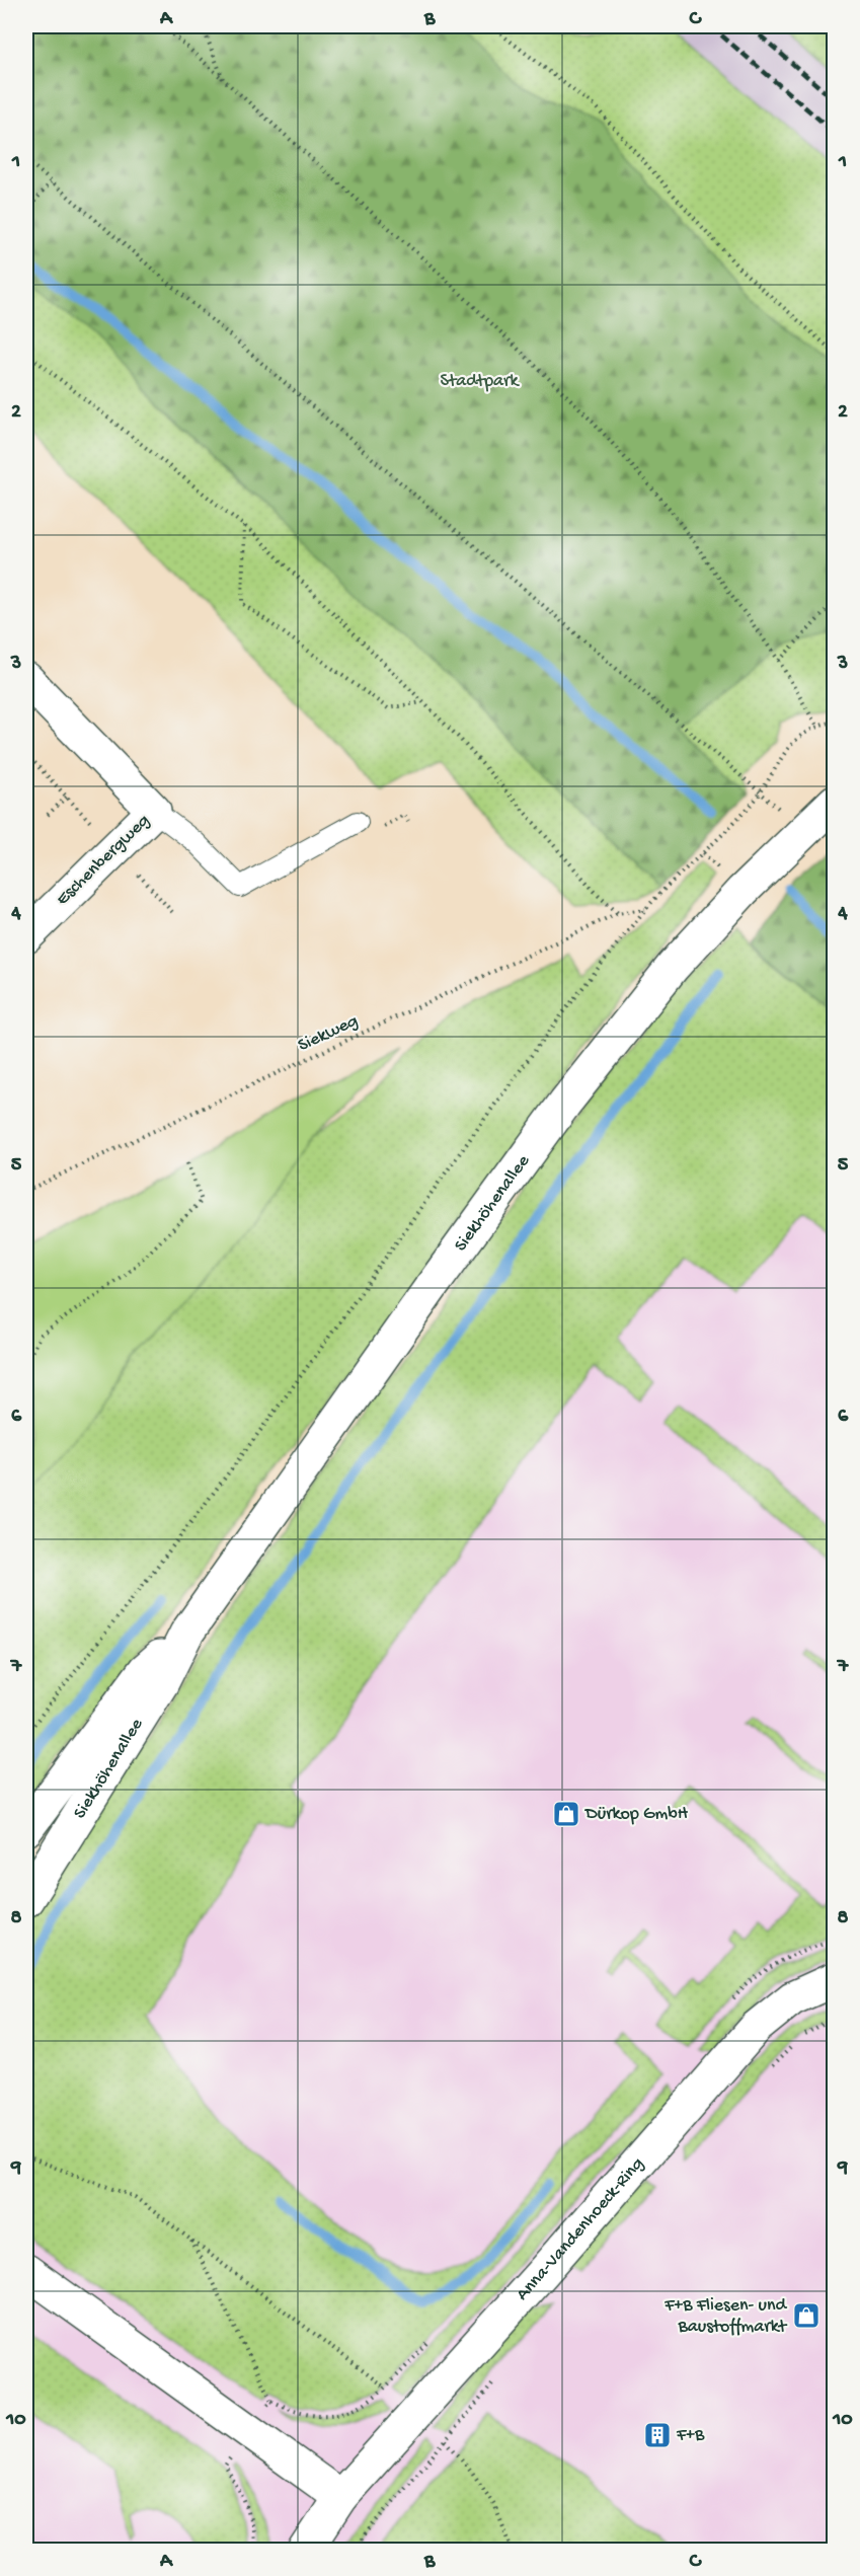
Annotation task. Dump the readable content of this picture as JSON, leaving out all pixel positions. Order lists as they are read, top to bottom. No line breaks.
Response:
{"streets":{"street":["Eschenbergweg","Siekhöhenallee","Anna-Vandenhoeck-Ring"],"path":["Siekweg"]},"parks":["Stadtpark"],"places":{"shop":["Dürkop GmbH","F+B Fliesen- und Baustoffmarkt"],"building":["F+B"]},"grid":{"columns":["A","B","C"],"rows":["1","2","3","4","5","6","7","8","9","10"]}}
